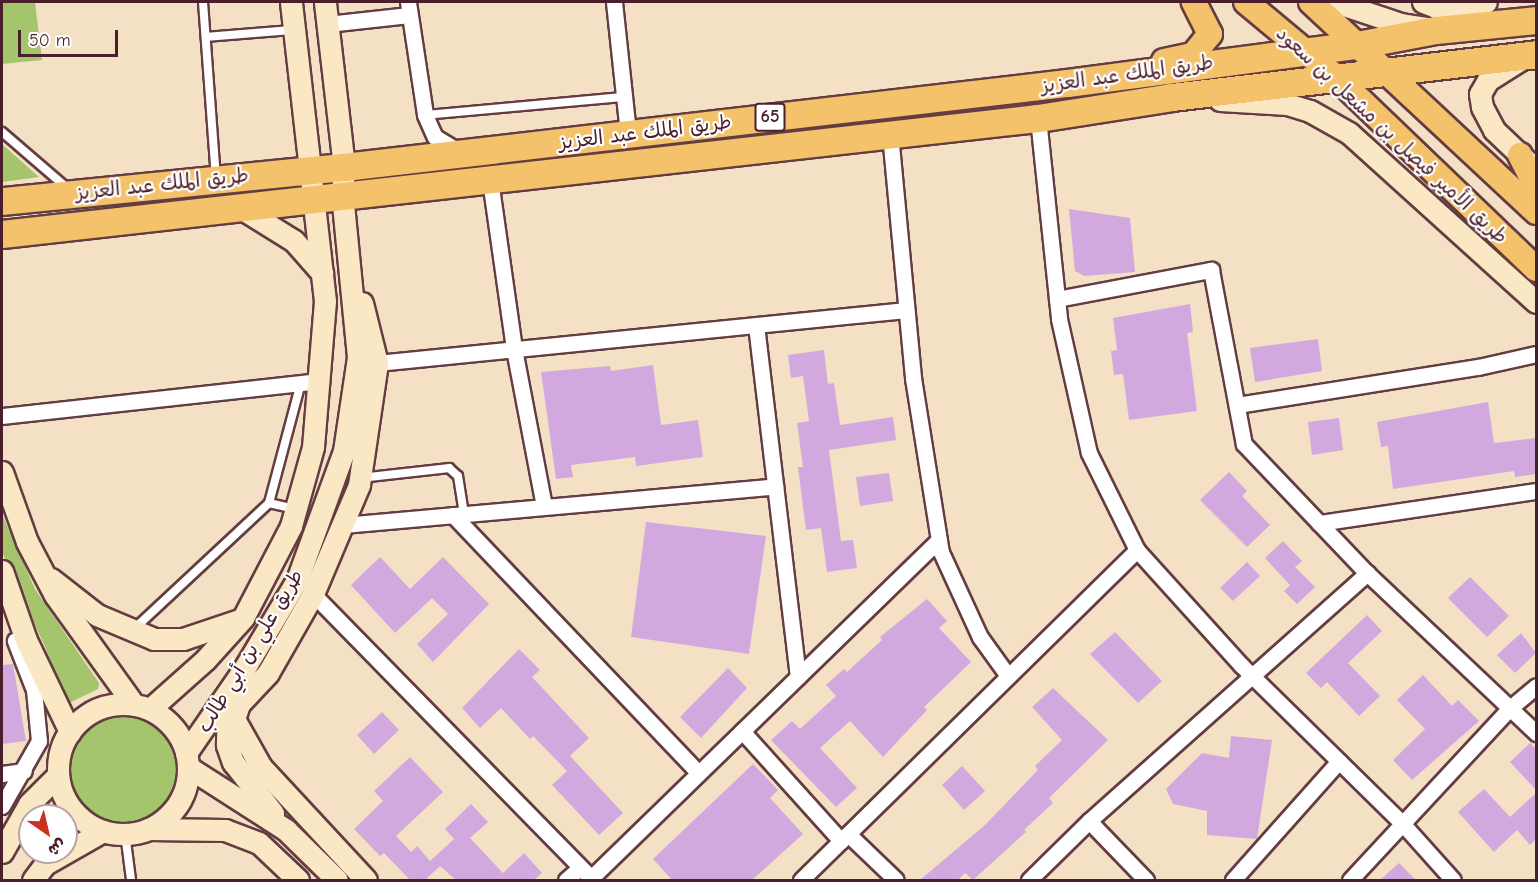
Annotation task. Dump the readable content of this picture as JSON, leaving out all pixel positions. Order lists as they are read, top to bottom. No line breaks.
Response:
{"streets":{"highway":["طريق الملك عبد العزيز","65"],"main road":["طريق الأمير فيصل بن مشعل بن سعود","طريق علي بن أبي طالب"]},"crossings":[["طريق الملك عبد العزيز","طريق الأمير فيصل بن مشعل بن سعود"],["طريق الملك عبد العزيز","طريق علي بن أبي طالب"]],"scale_bar":"50 m","north":"bottom right"}
